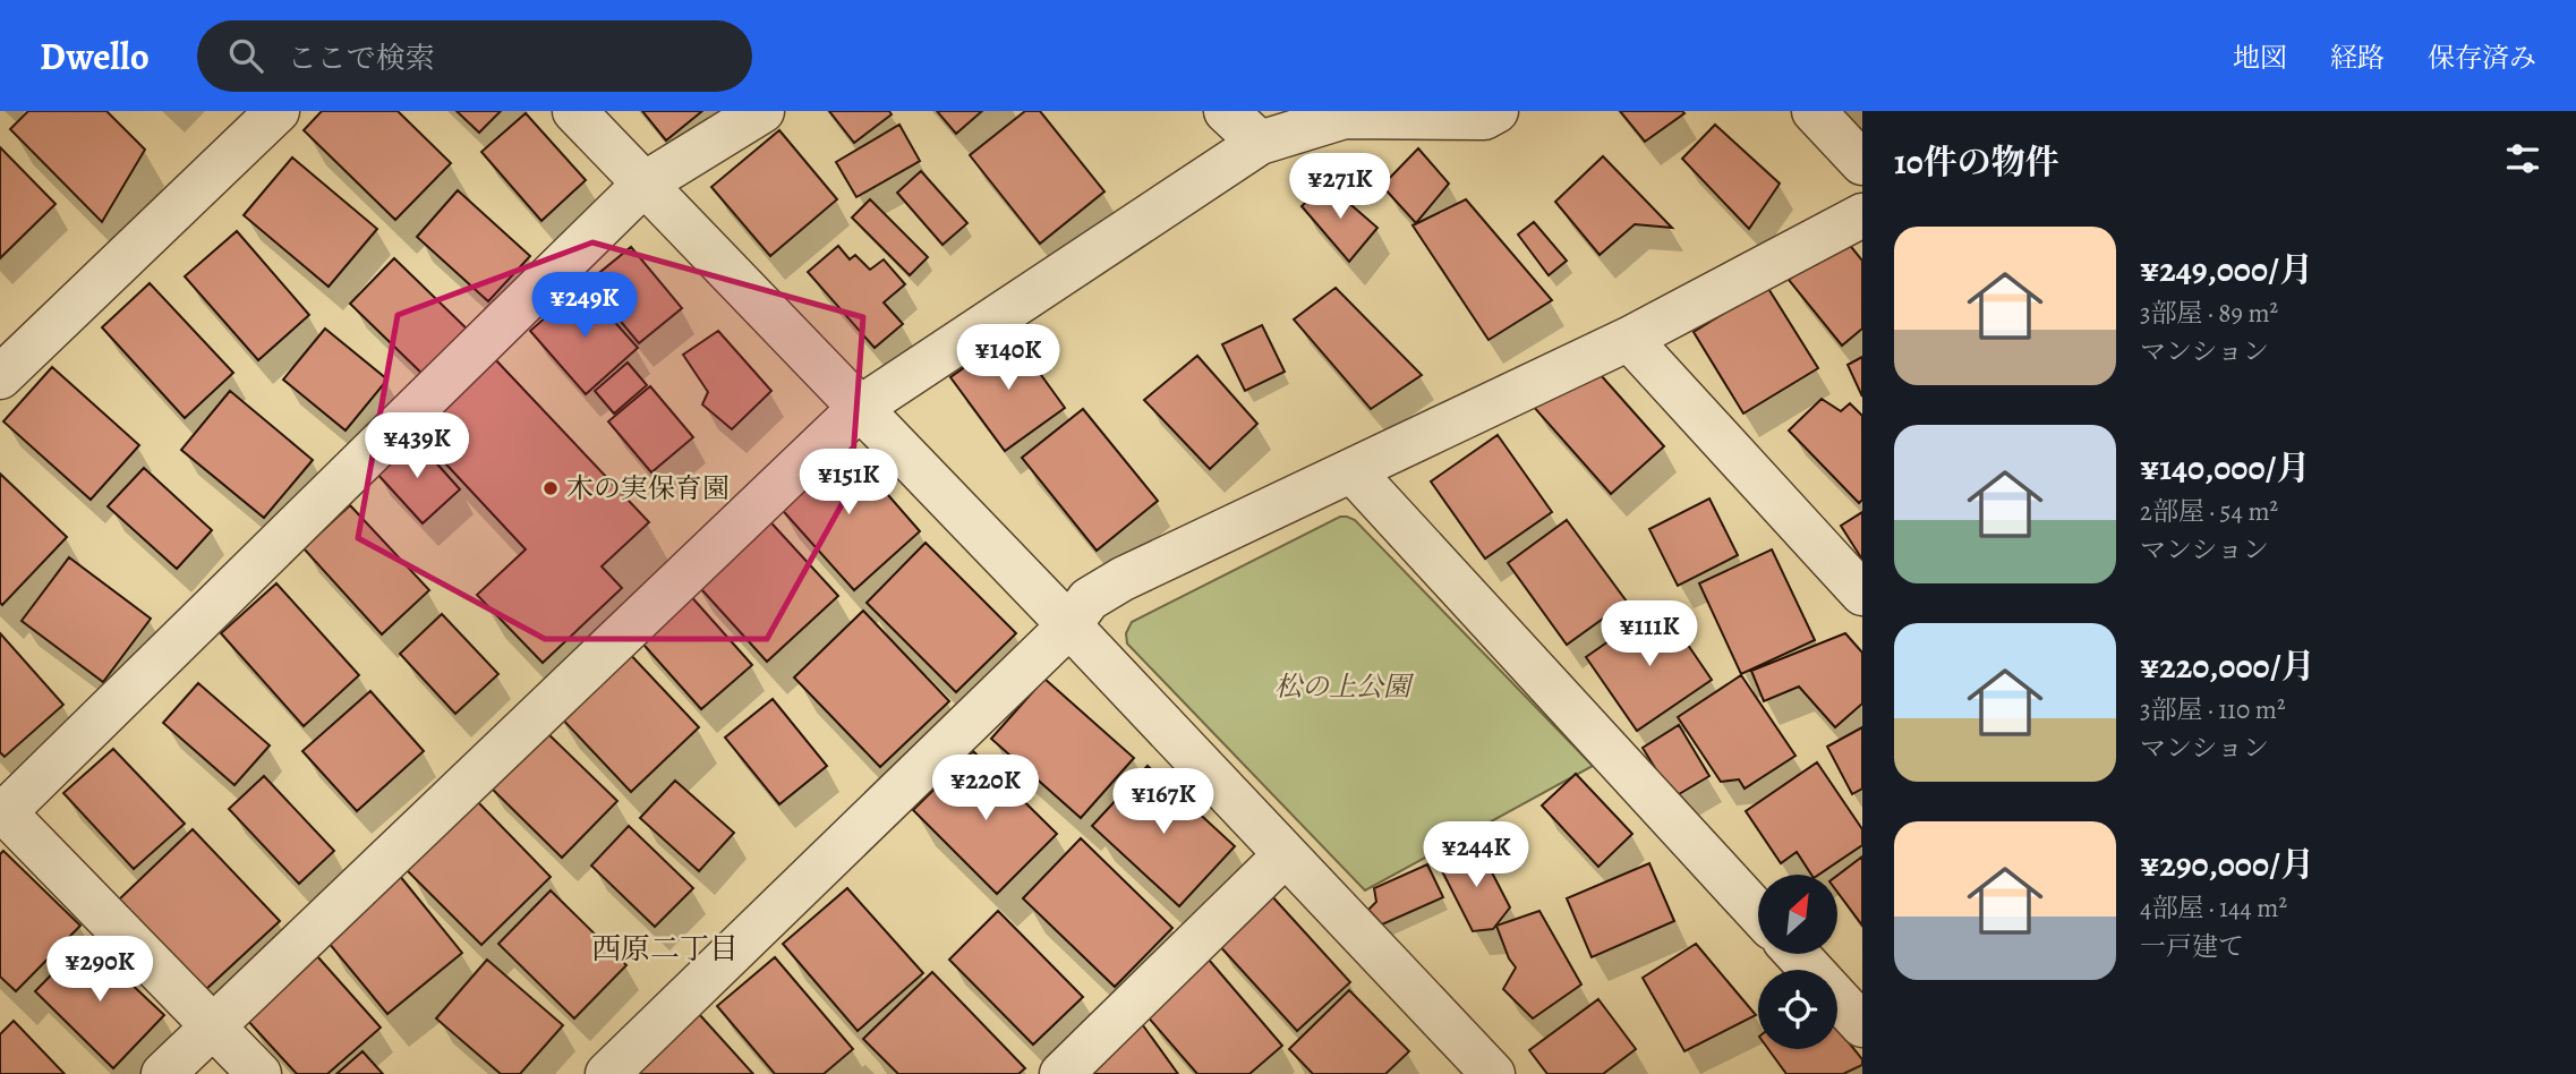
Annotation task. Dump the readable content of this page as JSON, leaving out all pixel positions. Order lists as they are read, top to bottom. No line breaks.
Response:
{"districts":["西原二丁目"],"parks":["松の上公園"],"places":["木の実保育園"],"north":"top right","page":{"header":"Dwello","search":"ここで検索","nav":["地図","経路","保存済み"],"heading":"10件の物件","price":["¥271K","¥249K","¥140K","¥439K","¥151K","¥111K","¥220K","¥167K","¥244K","¥290K"],"list":[{"name":"¥249,000/月","note":"3部屋 · 89 m² · マンション"},{"name":"¥140,000/月","note":"2部屋 · 54 m² · マンション"},{"name":"¥220,000/月","note":"3部屋 · 110 m² · マンション"},{"name":"¥290,000/月","note":"4部屋 · 144 m² · 一戸建て"}]}}
